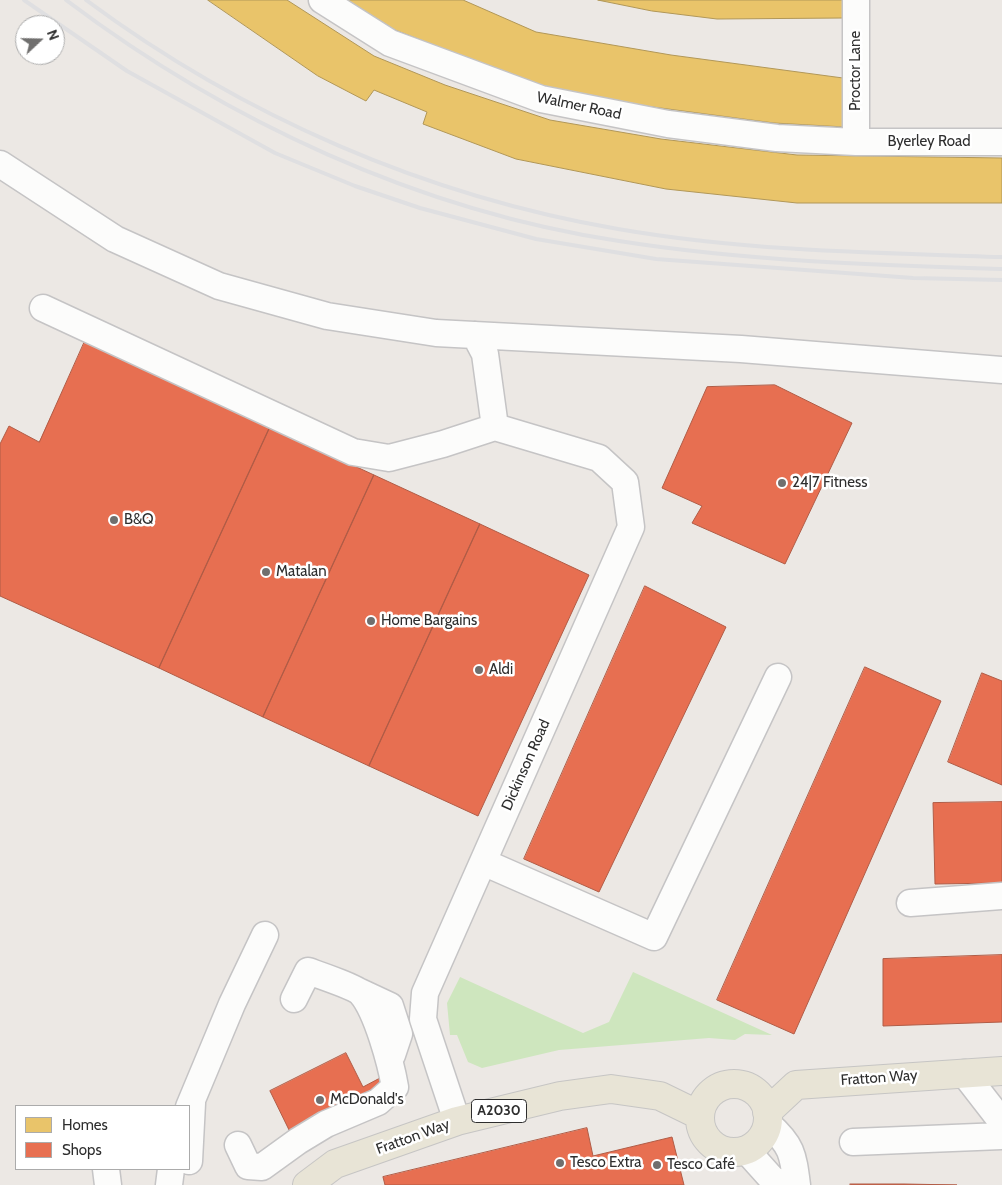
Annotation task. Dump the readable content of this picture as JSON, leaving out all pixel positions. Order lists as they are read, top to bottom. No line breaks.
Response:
{"streets":{"main road":["Fratton Way","A2030"],"street":["Proctor Lane","Walmer Road","Byerley Road","Dickinson Road"]},"crossings":[["Proctor Lane","Walmer Road"],["Proctor Lane","Byerley Road"],["Walmer Road","Byerley Road"],["Dickinson Road","Fratton Way"]],"places":["24|7 Fitness","B&Q","Matalan","Home Bargains","Aldi","McDonald's","Tesco Extra","Tesco Café"],"legend":["Homes","Shops"],"north":"right"}
